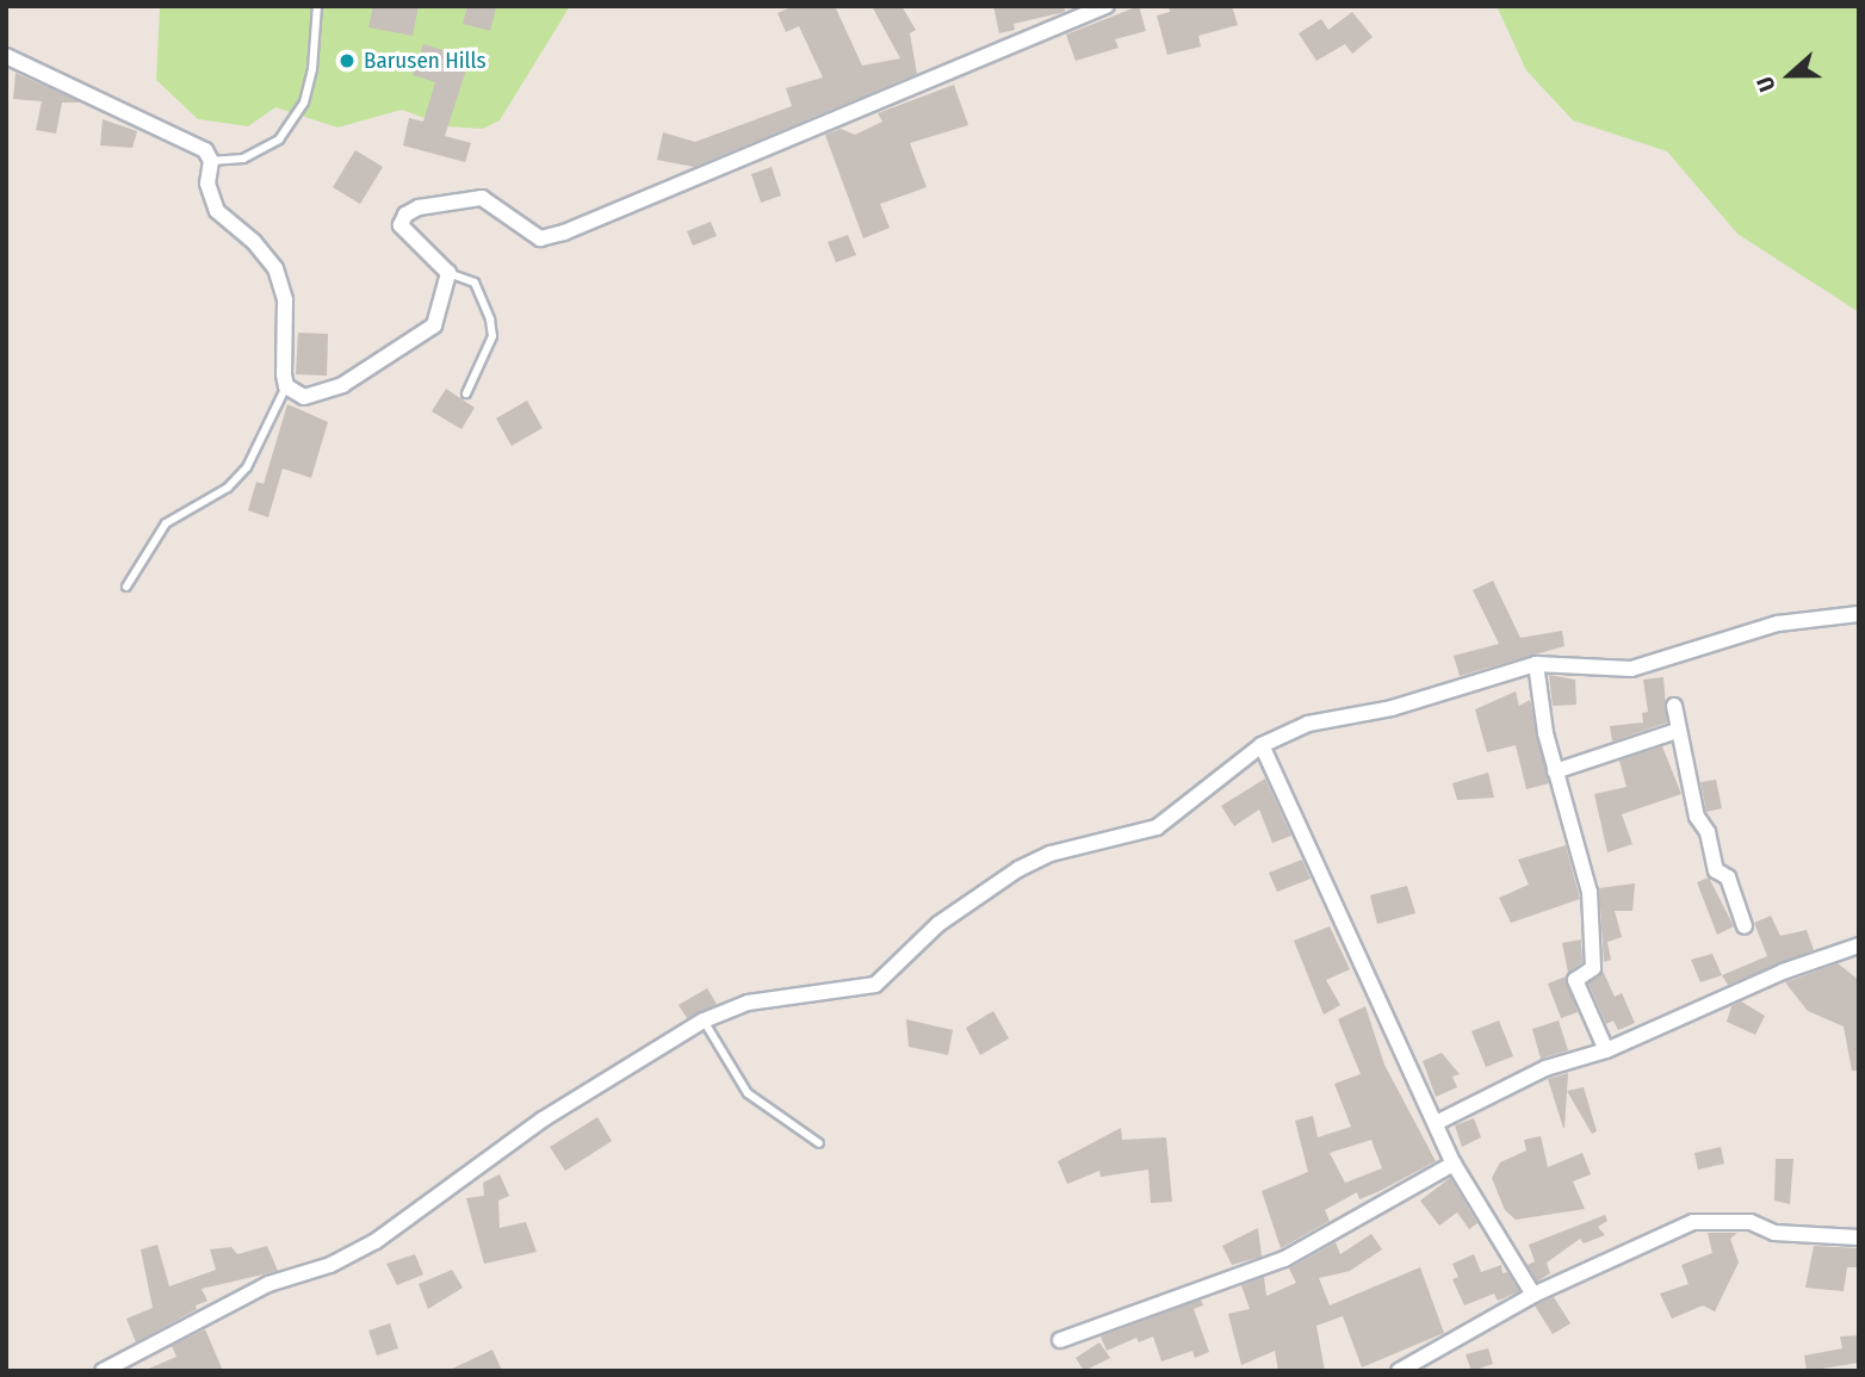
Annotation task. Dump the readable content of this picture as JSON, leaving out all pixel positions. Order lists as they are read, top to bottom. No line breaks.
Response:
{"places":["Barusen Hills"],"north":"left"}
